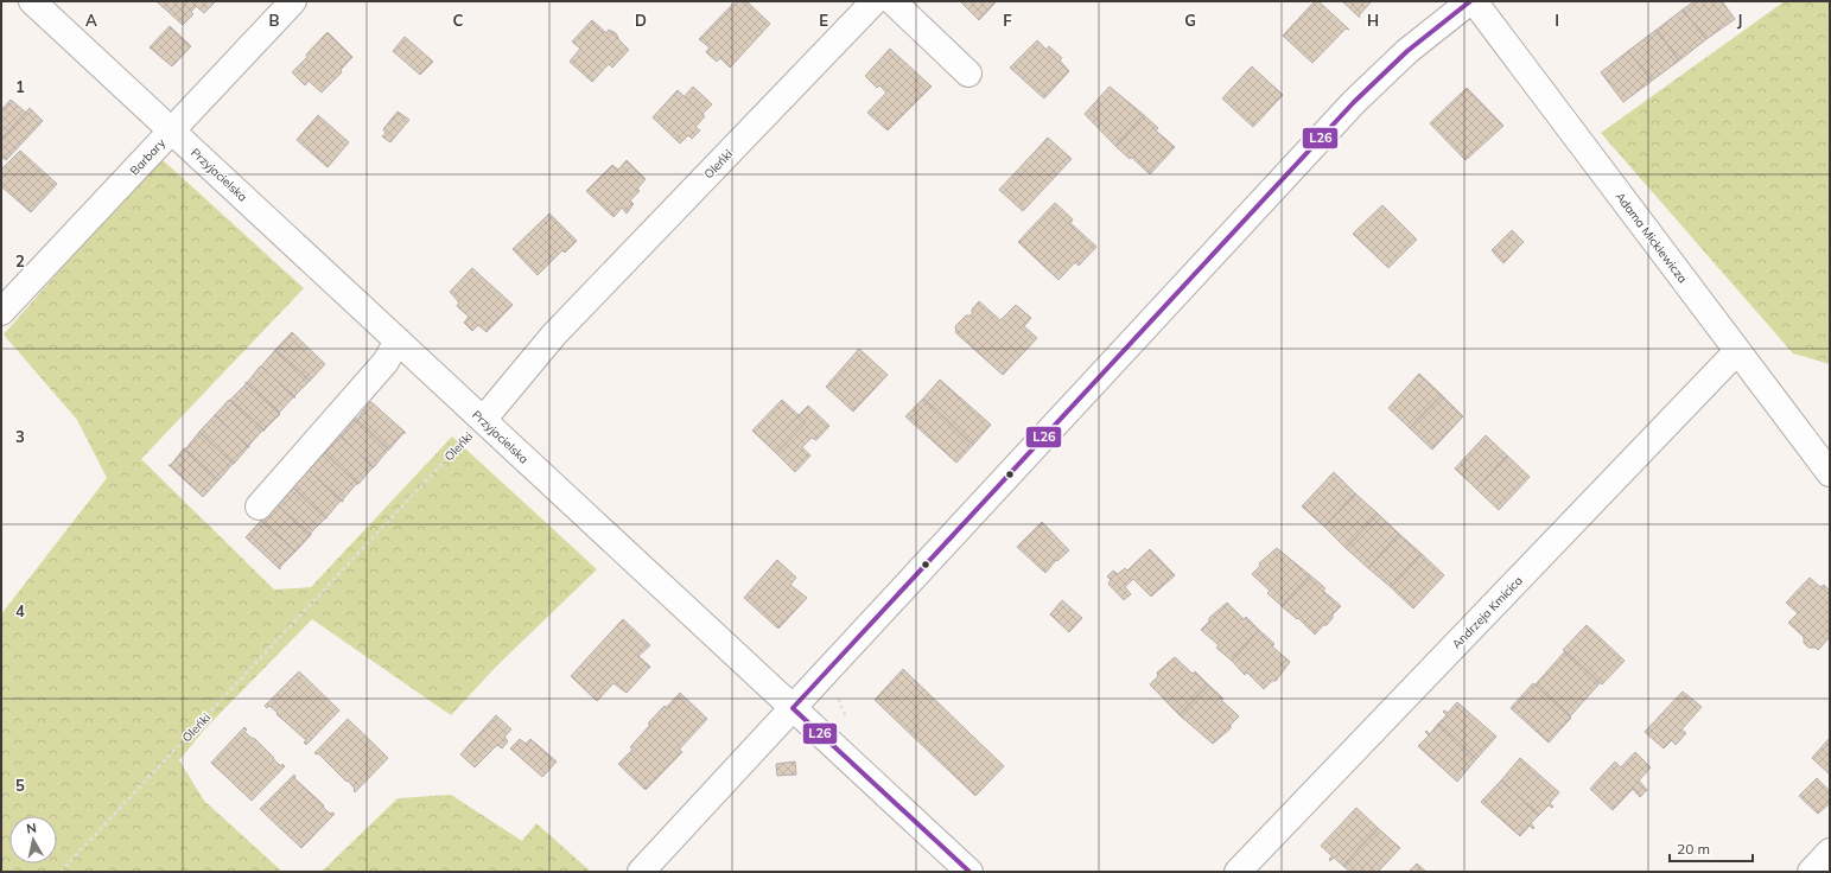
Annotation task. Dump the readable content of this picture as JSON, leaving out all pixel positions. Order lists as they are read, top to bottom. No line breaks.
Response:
{"streets":{"street":["Barbary","Oleńki","Przyjacielska","Adama Mickiewicza","Andrzeja Kmicica"]},"crossings":[["Barbary","Przyjacielska"],["Oleńki","Przyjacielska"],["Adama Mickiewicza","Andrzeja Kmicica"]],"lines":["transit line L26"],"scale_bar":"20 m","north":"top","grid":{"columns":["A","B","C","D","E","F","G","H","I","J"],"rows":["1","2","3","4","5"]}}
